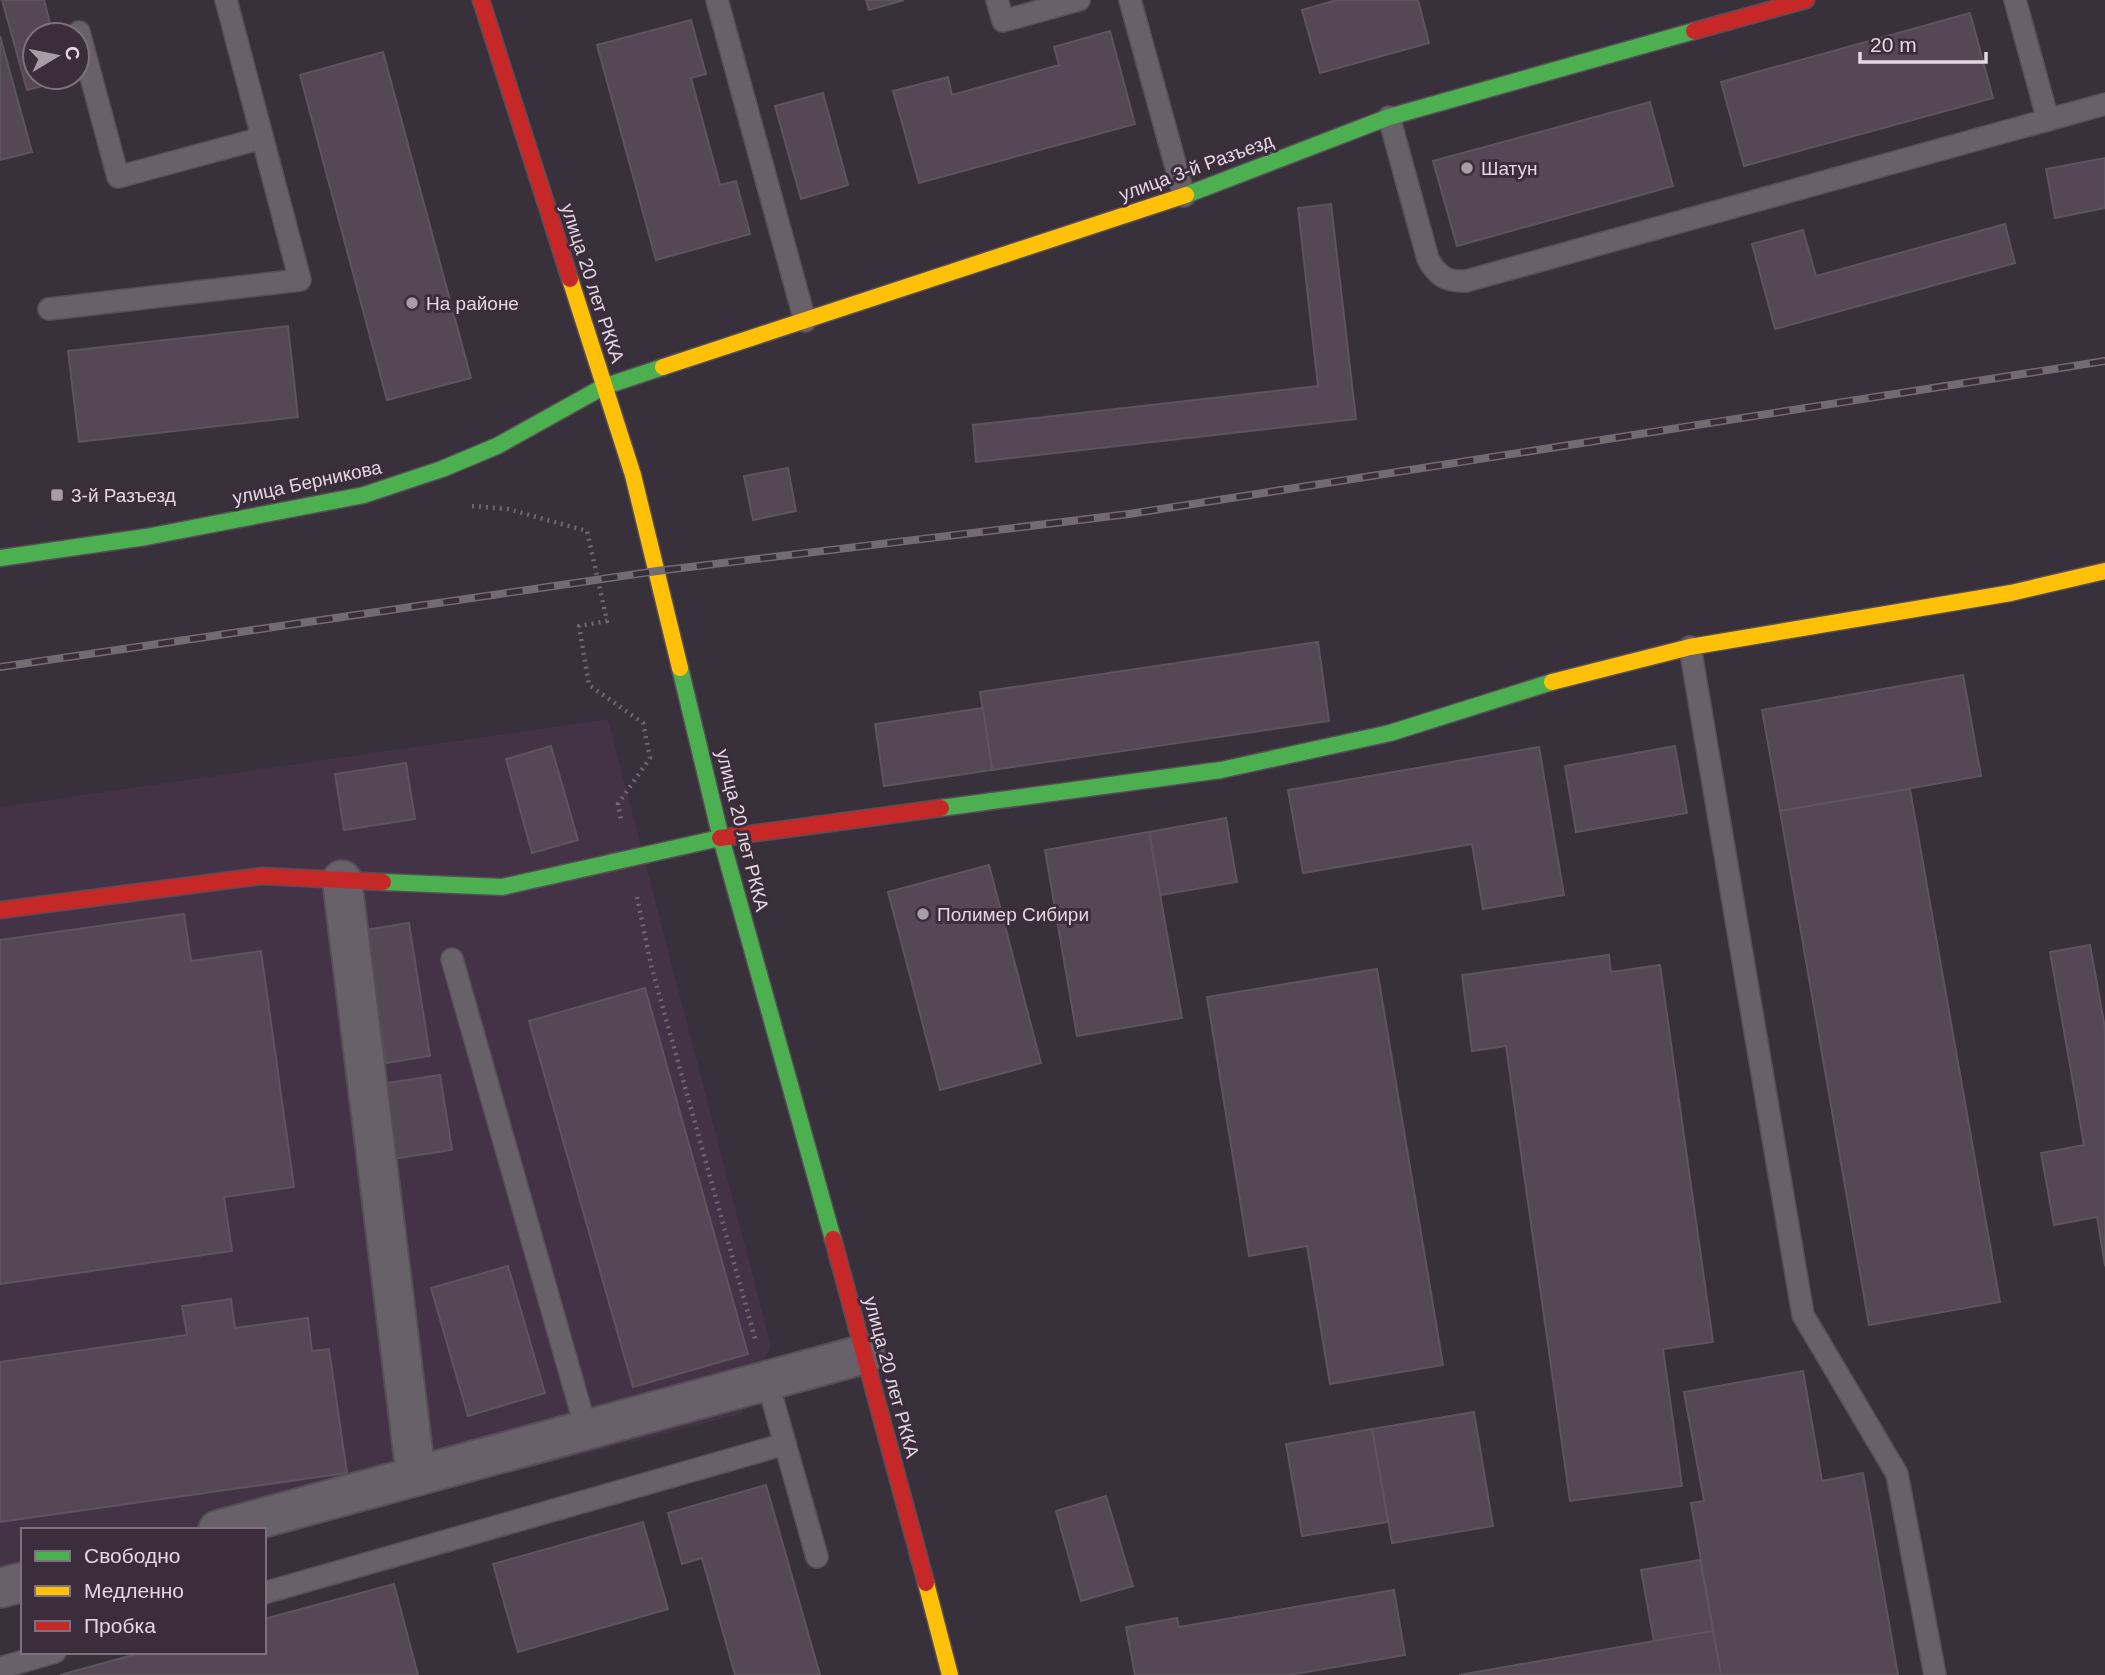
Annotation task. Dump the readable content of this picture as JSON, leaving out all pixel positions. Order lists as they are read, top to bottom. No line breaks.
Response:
{"streets":{"main road":["улица 3-й Разъезд","улица 20 лет РККА","улица Берникова"]},"crossings":[["улица 3-й Разъезд","улица 20 лет РККА"],["улица 3-й Разъезд","улица Берникова"],["улица 20 лет РККА","улица Берникова"]],"places":{"other":["Шатун","На районе","Полимер Сибири"],"transit":["3-й Разъезд"]},"legend":["Свободно","Медленно","Пробка"],"scale_bar":"20 m","north":"right"}
